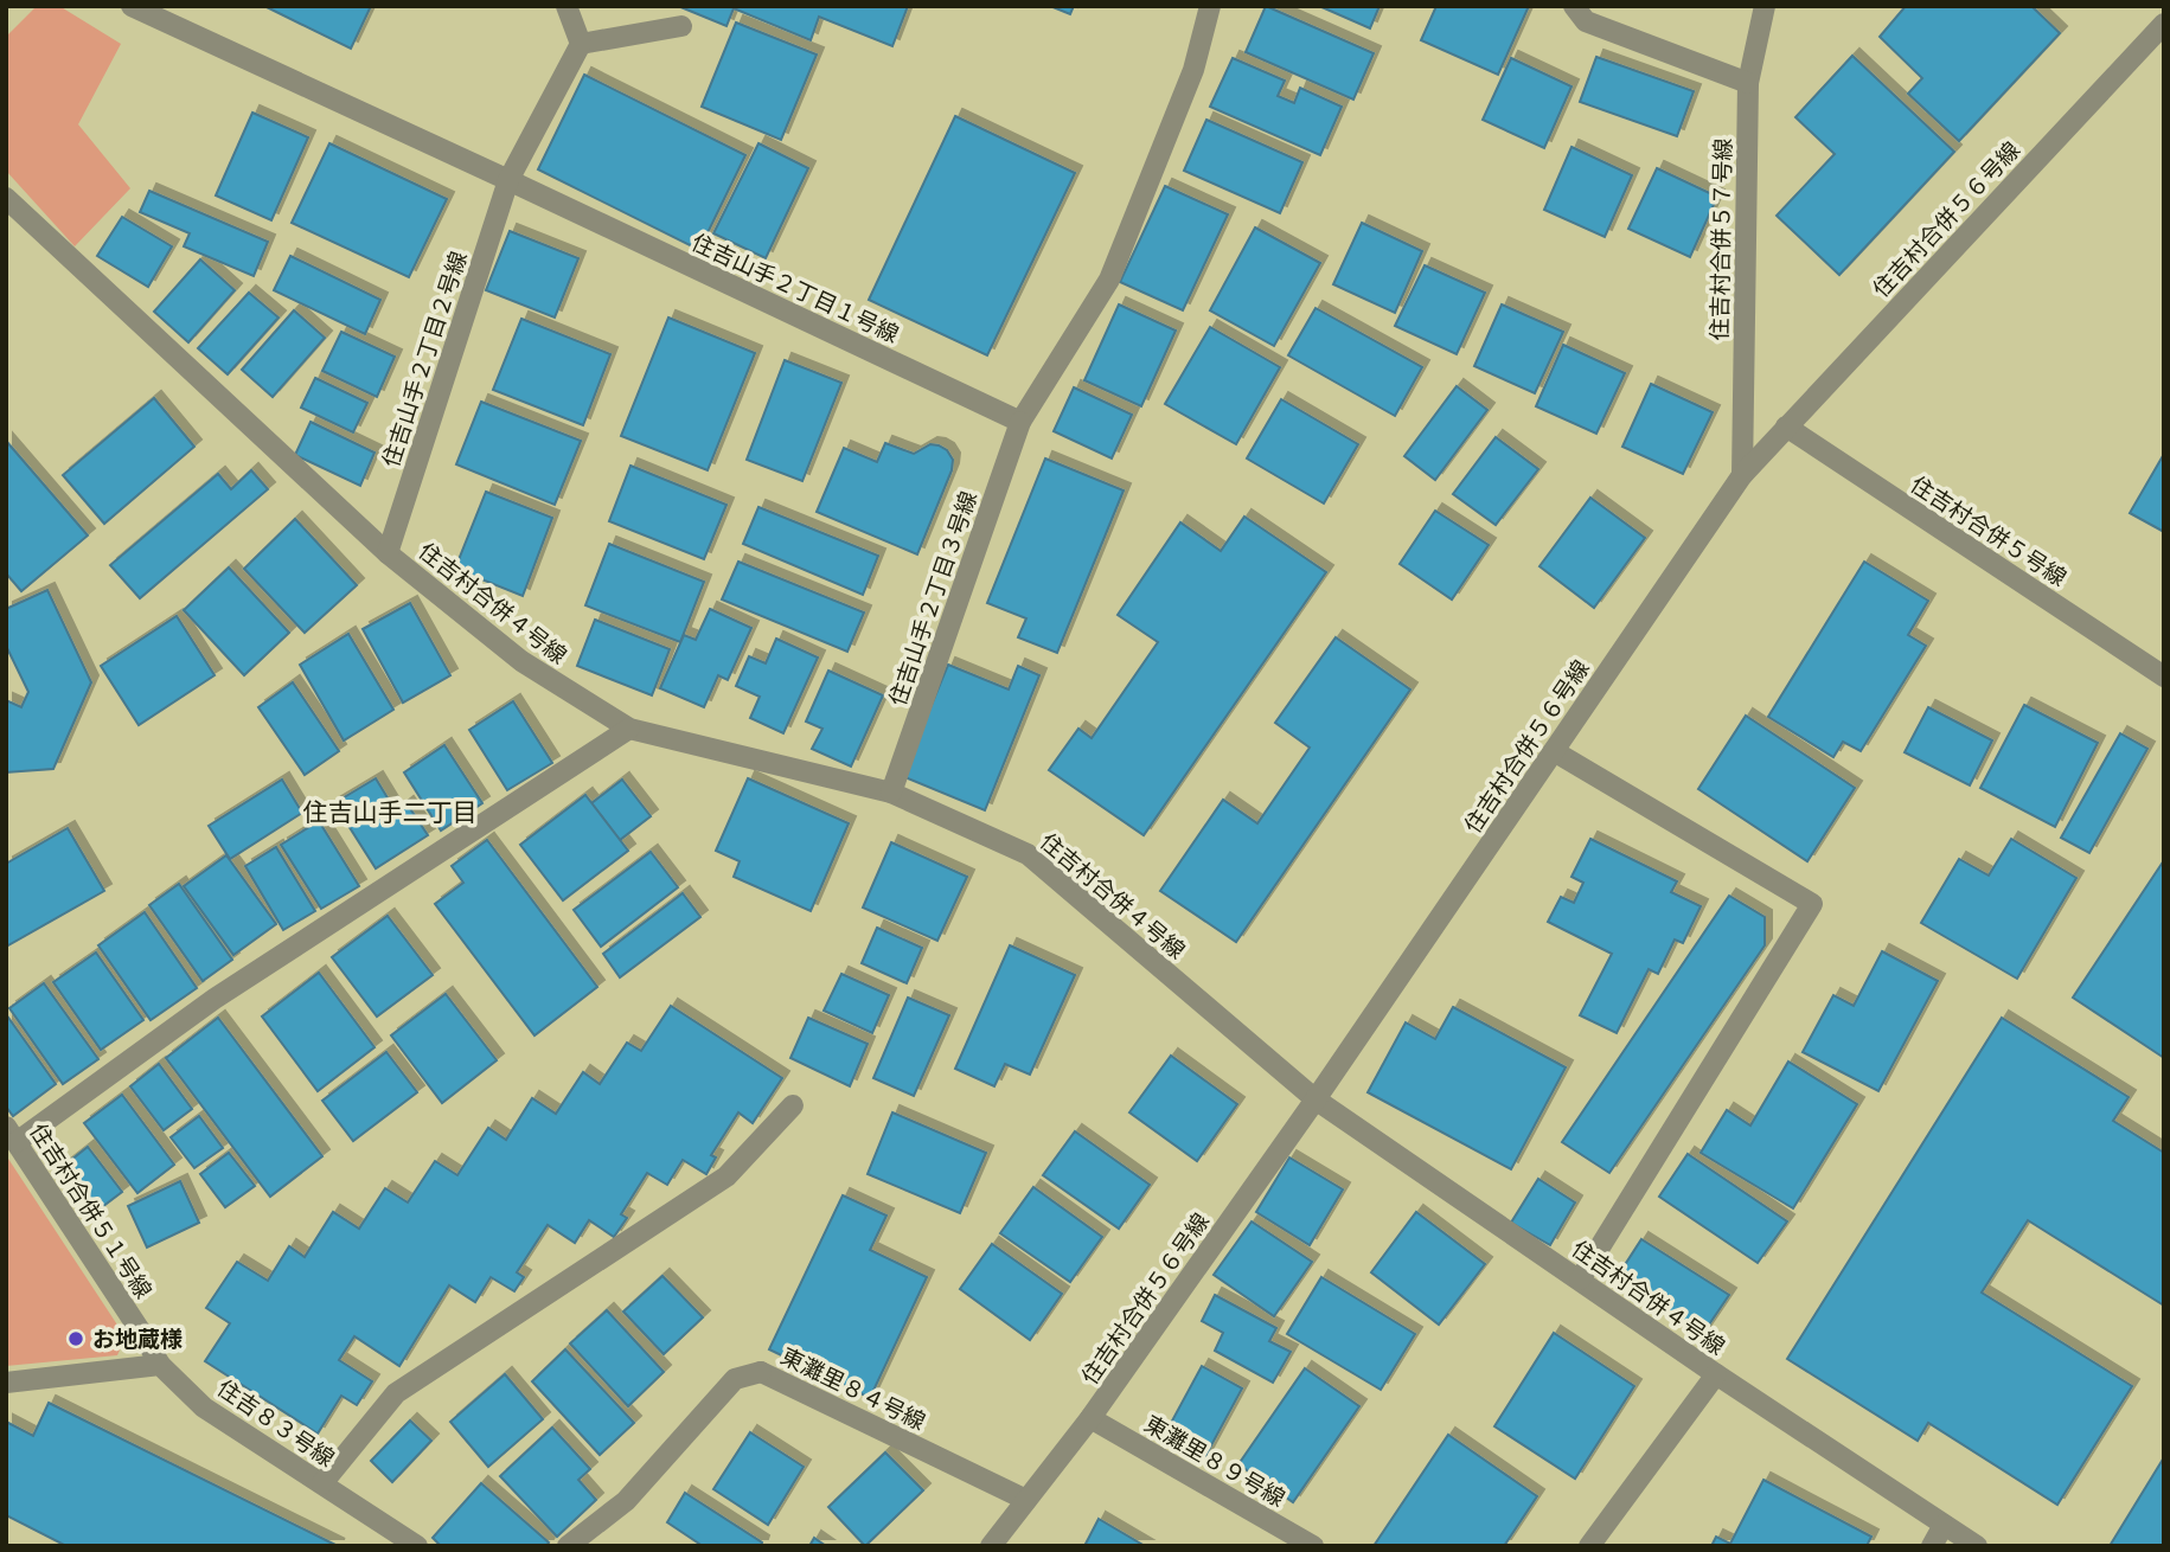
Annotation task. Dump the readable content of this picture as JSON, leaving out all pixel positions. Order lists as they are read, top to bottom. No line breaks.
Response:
{"streets":{"street":["住吉村合併５６号線","住吉村合併５７号線","住吉山手２丁目１号線","住吉山手２丁目２号線","住吉村合併５号線","住吉山手２丁目３号線","住吉村合併４号線","住吉村合併５１号線","東灘里８４号線","住吉８３号線","東灘里８９号線"]},"crossings":[["住吉村合併５６号線","住吉村合併５７号線"],["住吉村合併５６号線","住吉村合併５号線"],["住吉村合併５６号線","住吉村合併４号線"],["住吉村合併５６号線","東灘里８４号線"],["住吉村合併５６号線","東灘里８９号線"],["住吉山手２丁目１号線","住吉山手２丁目２号線"],["住吉山手２丁目１号線","住吉山手２丁目３号線"],["住吉山手２丁目２号線","住吉村合併４号線"],["住吉山手２丁目３号線","住吉村合併４号線"],["住吉村合併５１号線","住吉８３号線"]],"districts":["住吉山手二丁目"],"places":["お地蔵様"]}
